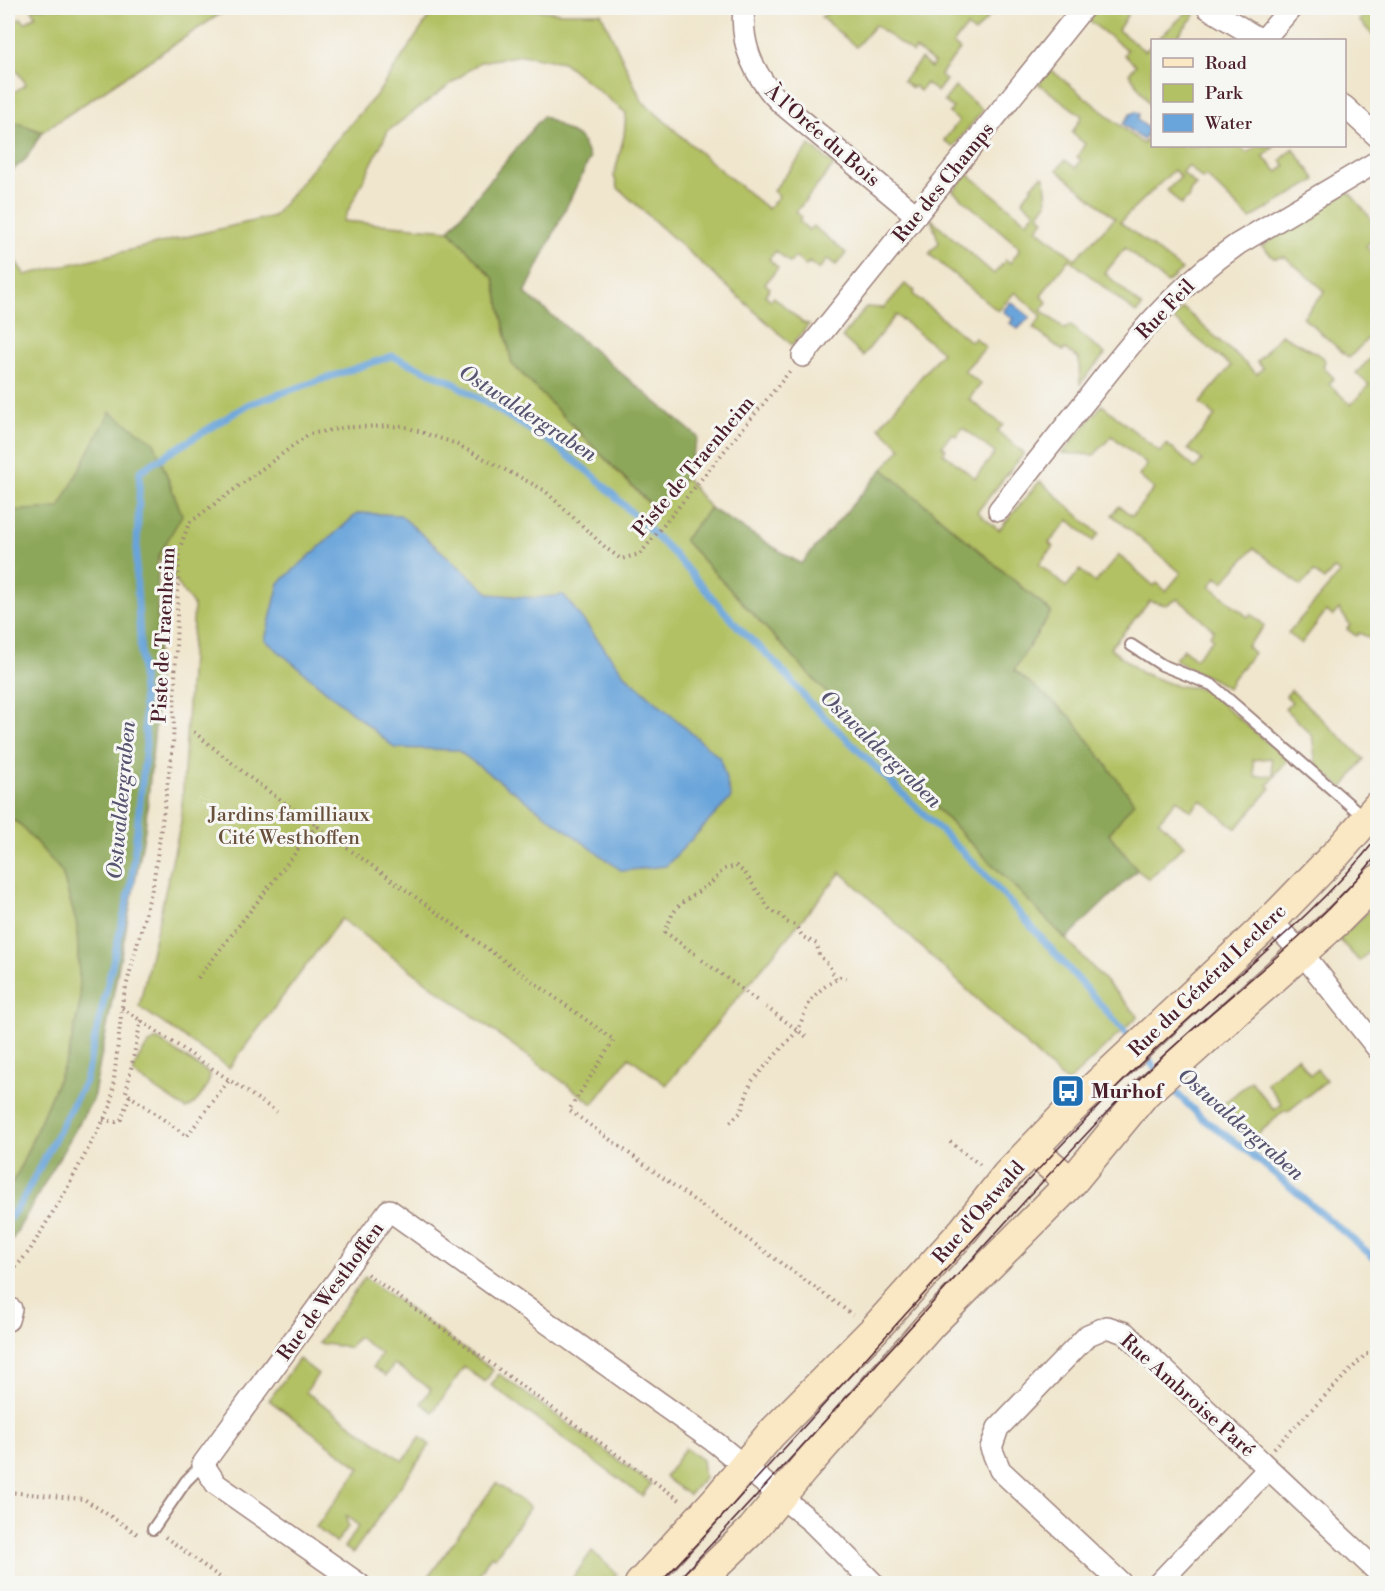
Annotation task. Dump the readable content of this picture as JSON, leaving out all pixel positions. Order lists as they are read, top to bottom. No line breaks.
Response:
{"streets":{"main road":["Rue du Général Leclerc","Rue d'Ostwald"],"street":["À l'Orée du Bois","Rue des Champs","Rue Feil","Rue de Westhoffen","Rue Ambroise Paré"],"path":["Piste de Traenheim"]},"crossings":[["À l'Orée du Bois","Rue des Champs"],["Rue des Champs","Piste de Traenheim"],["Rue du Général Leclerc","Rue d'Ostwald"],["Rue d'Ostwald","Rue de Westhoffen"]],"water":["Ostwaldergraben"],"parks":["Jardins familliaux Cité Westhoffen"],"places":{"bus stop":["Murhof"]},"legend":["Road","Park","Water"]}
